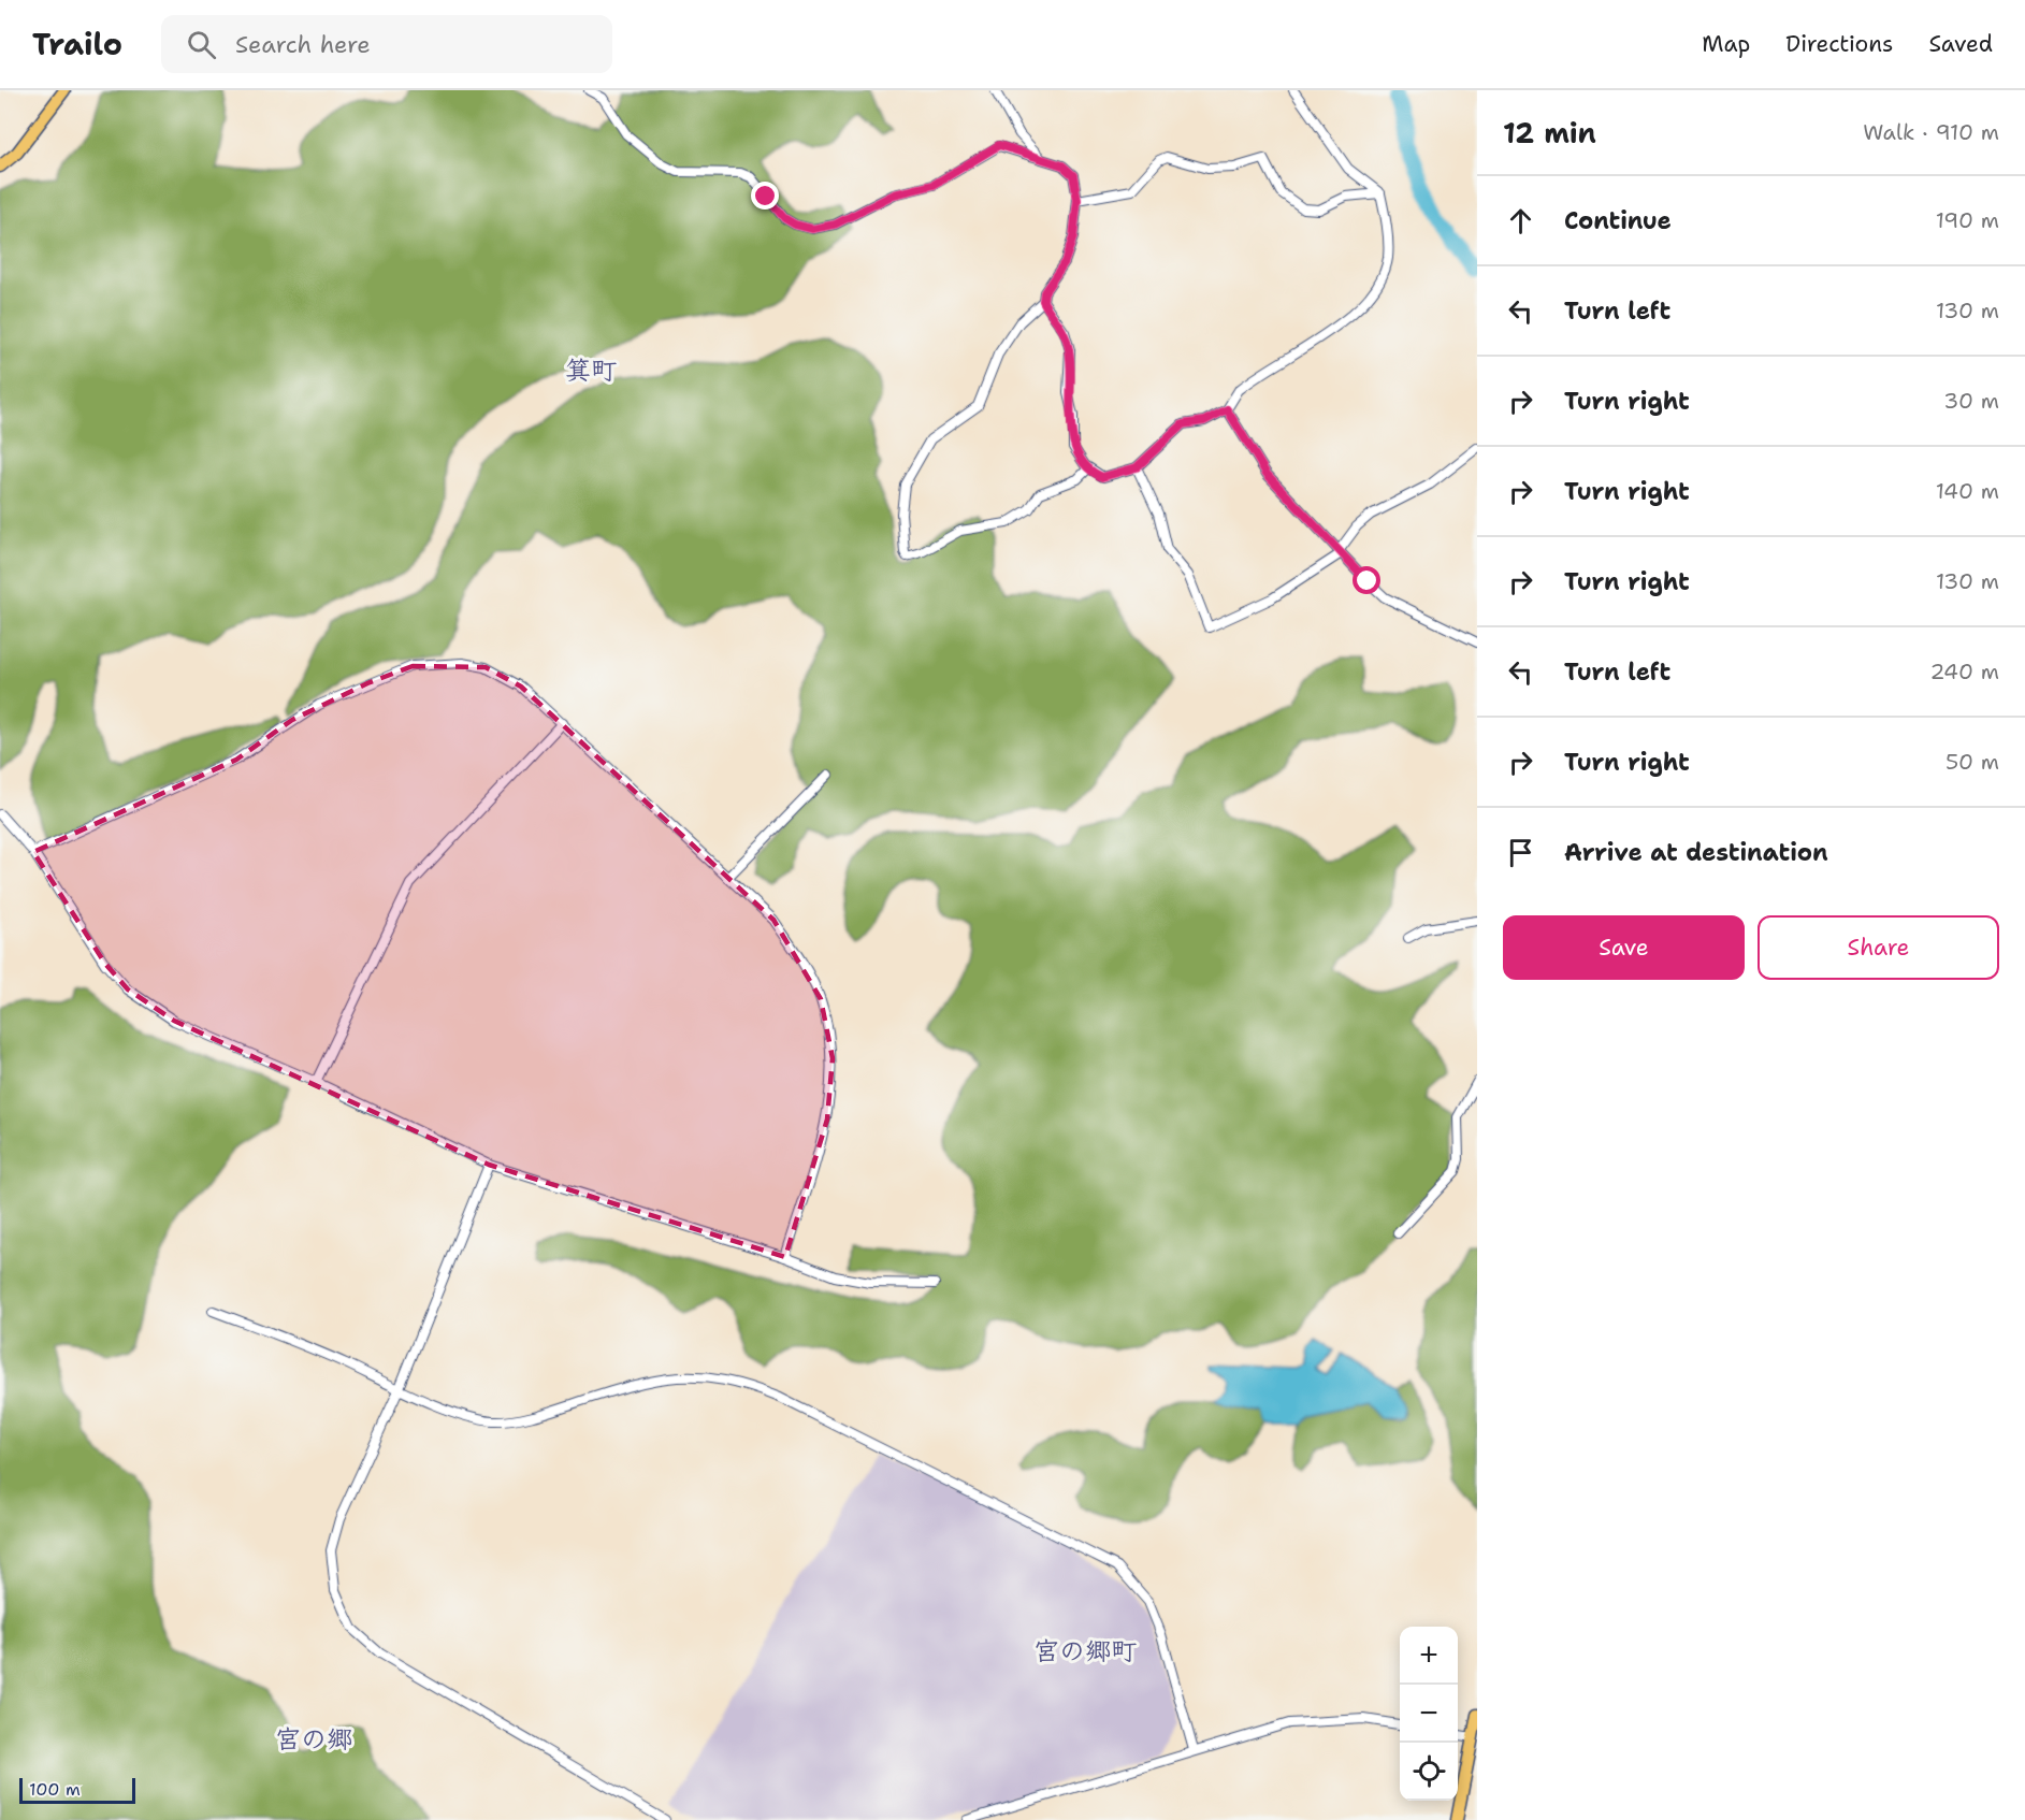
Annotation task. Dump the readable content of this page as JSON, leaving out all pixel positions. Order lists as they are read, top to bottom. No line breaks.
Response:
{"districts":["箕町","宮の郷町","宮の郷"],"scale_bar":"100 m","page":{"header":"Trailo","search":"Search here","nav":["Map","Directions","Saved"],"heading":["12 min","Walk · 910 m"],"list":[["Continue","190 m"],["Turn left","130 m"],["Turn right","30 m"],["Turn right","140 m"],["Turn right","130 m"],["Turn left","240 m"],["Turn right","50 m"],"Arrive at destination"],"buttons":["Save","Share"],"map_buttons":["+","−"],"scale":"100 m"}}
